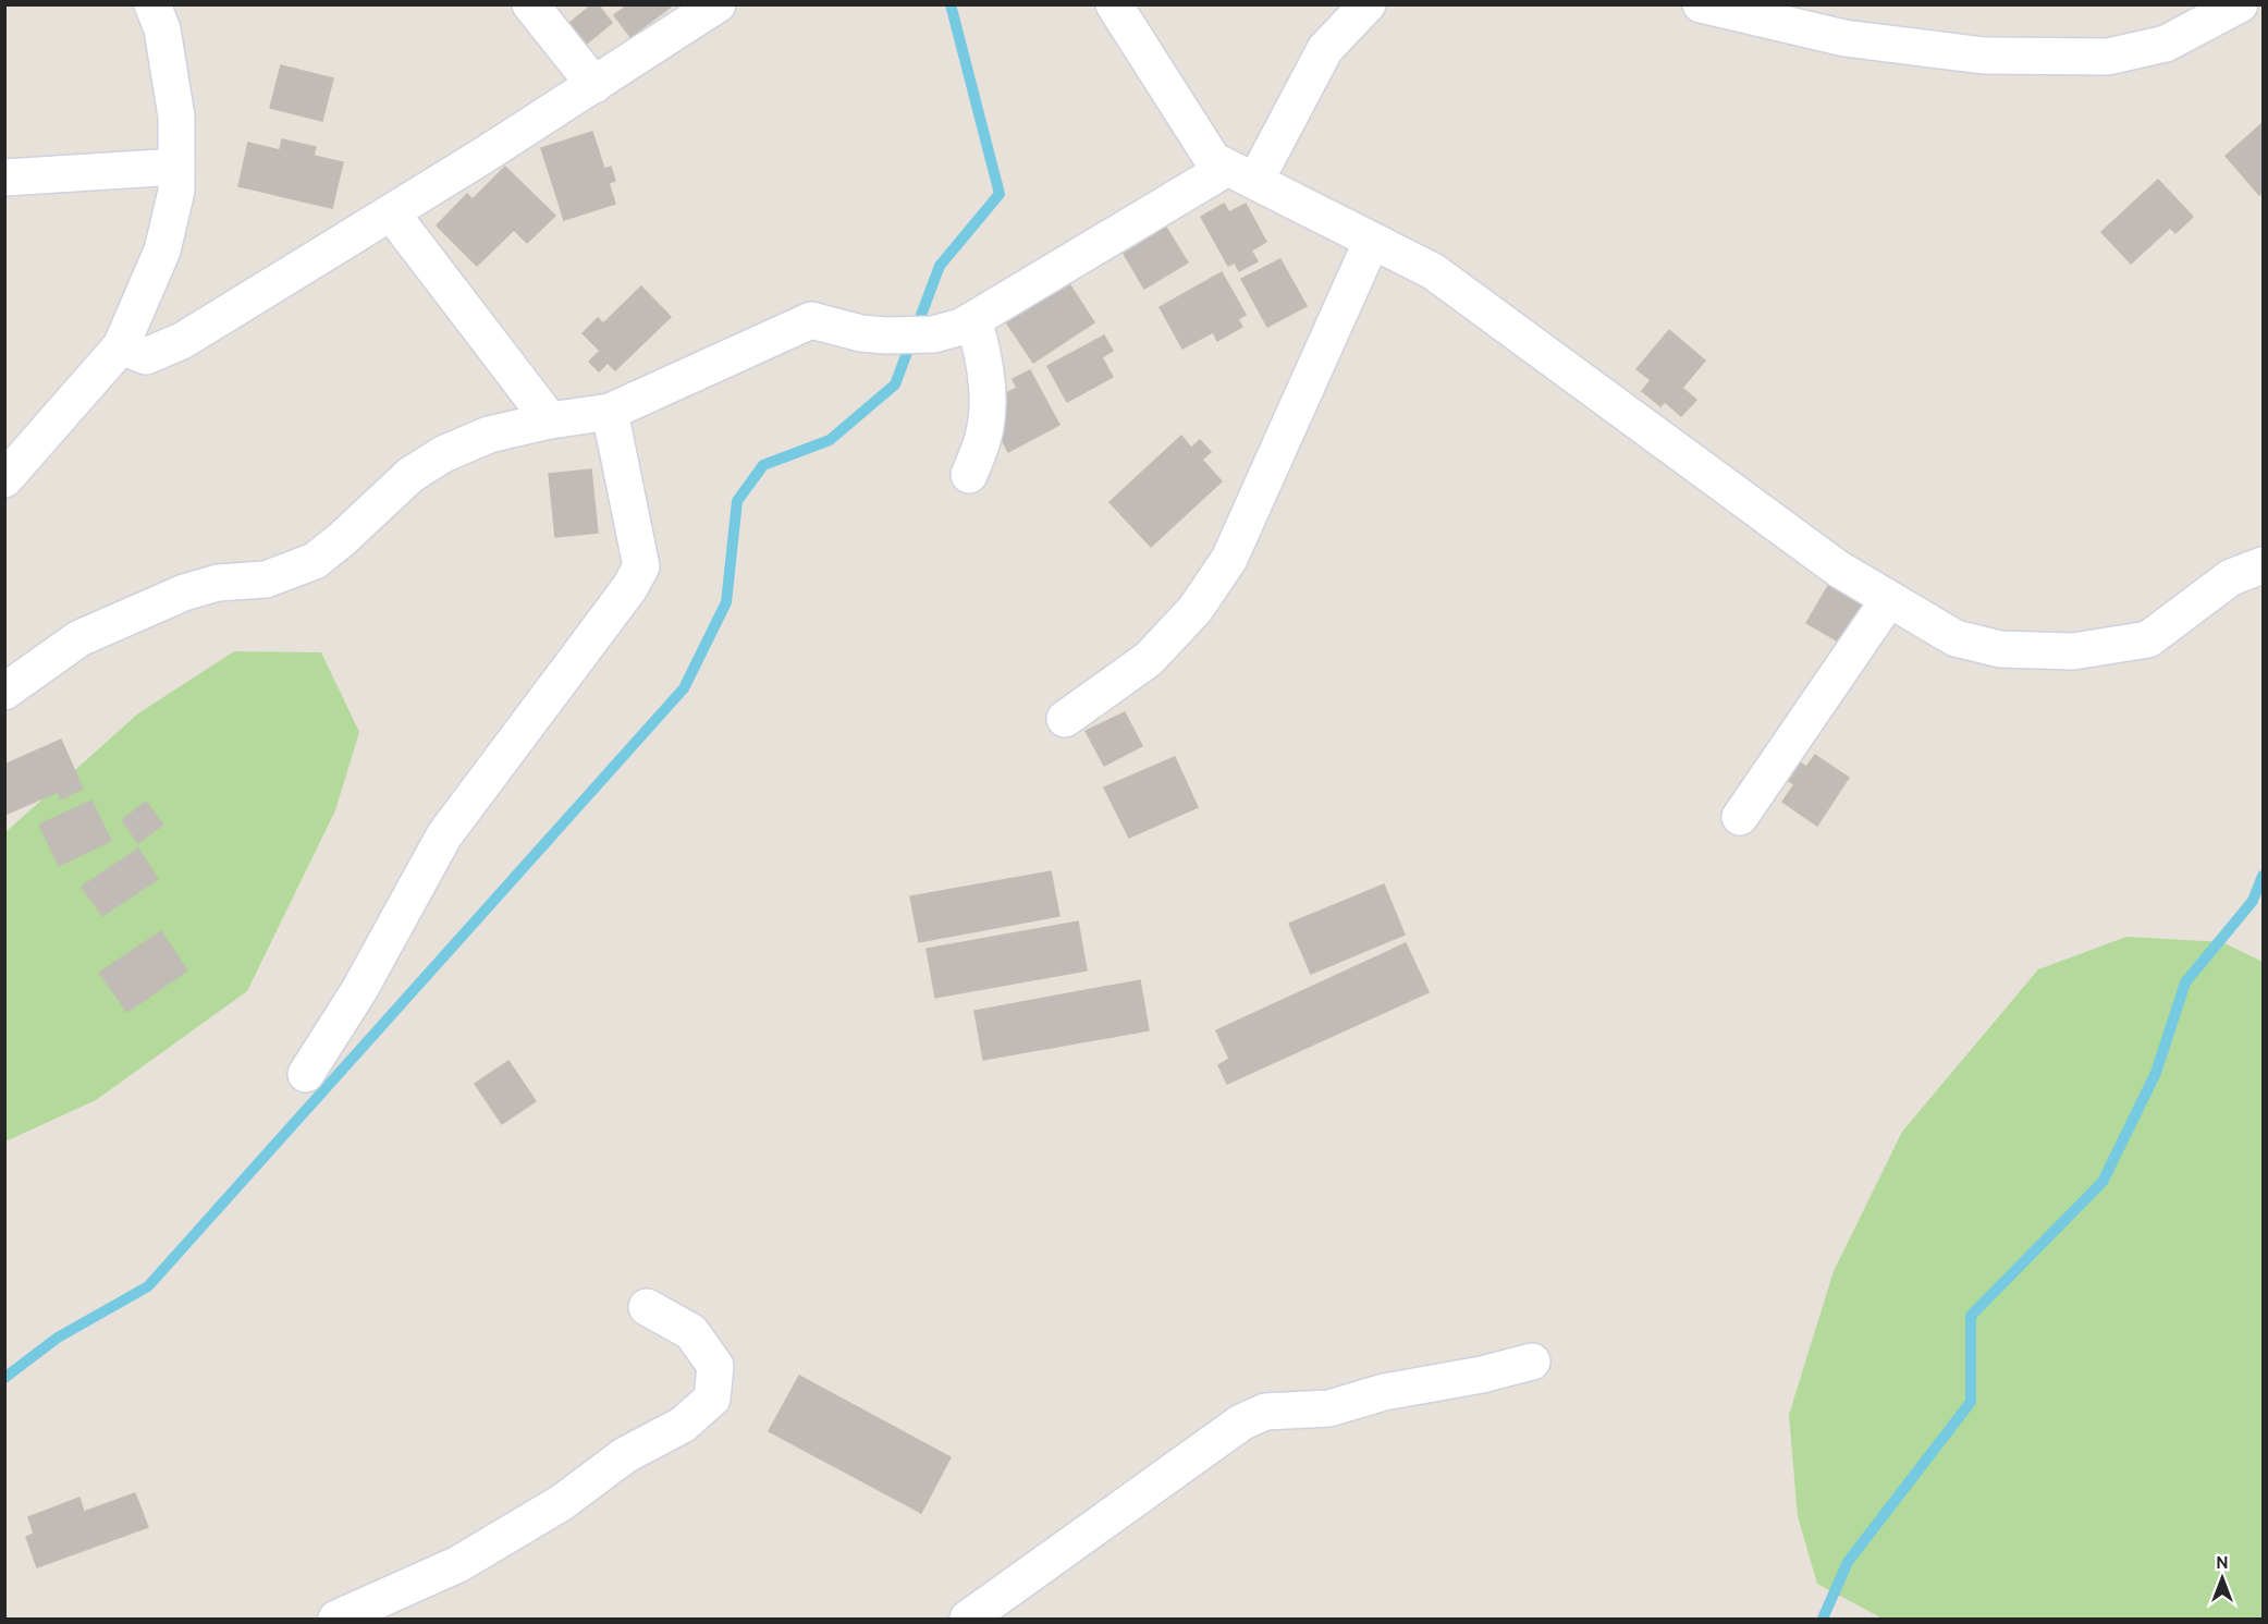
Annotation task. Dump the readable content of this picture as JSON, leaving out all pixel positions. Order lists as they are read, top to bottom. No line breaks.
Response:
{"north":"top"}
